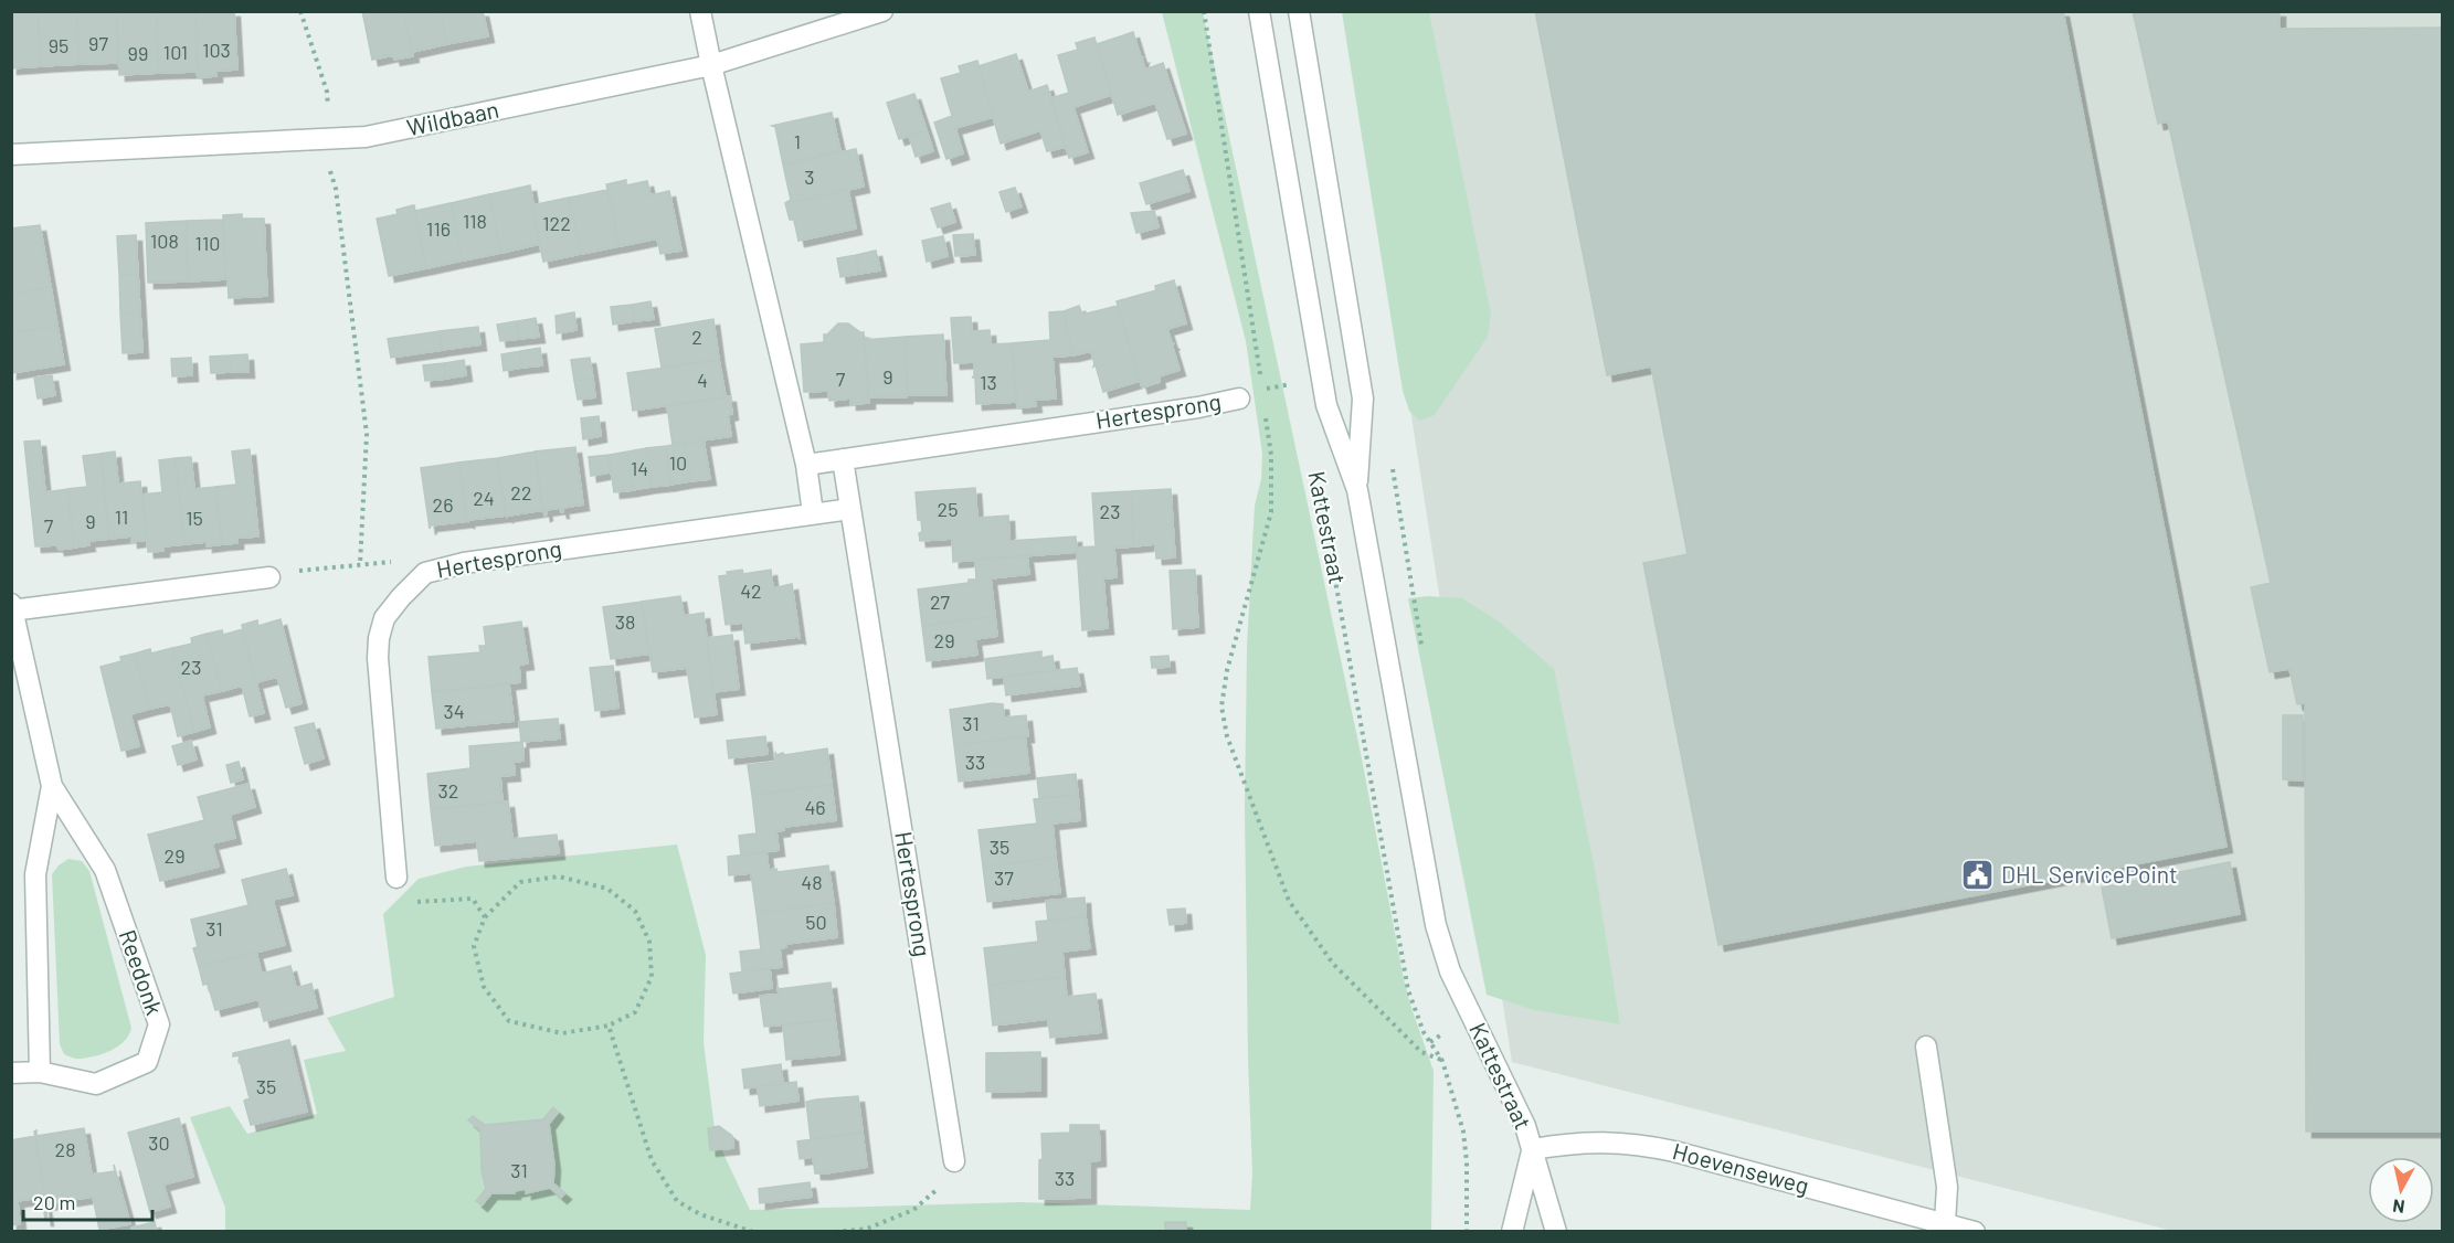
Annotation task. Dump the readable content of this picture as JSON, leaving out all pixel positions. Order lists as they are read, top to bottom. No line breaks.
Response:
{"streets":{"street":["Wildbaan","Hertesprong","Kattestraat","Reedonk","Hoevenseweg"]},"crossings":[["Kattestraat","Hoevenseweg"]],"places":{"public building":["DHL ServicePoint"]},"house_numbers":["97","95","103","101","99","1","3","118","122","116","108","110","2","9","7","4","13","10","14","22","24","26","25","23","11","15","9","7","42","27","38","29","23","34","31","33","32","46","35","29","37","48","50","31","35","30","28","31","33"],"scale_bar":"20 m","north":"bottom"}
